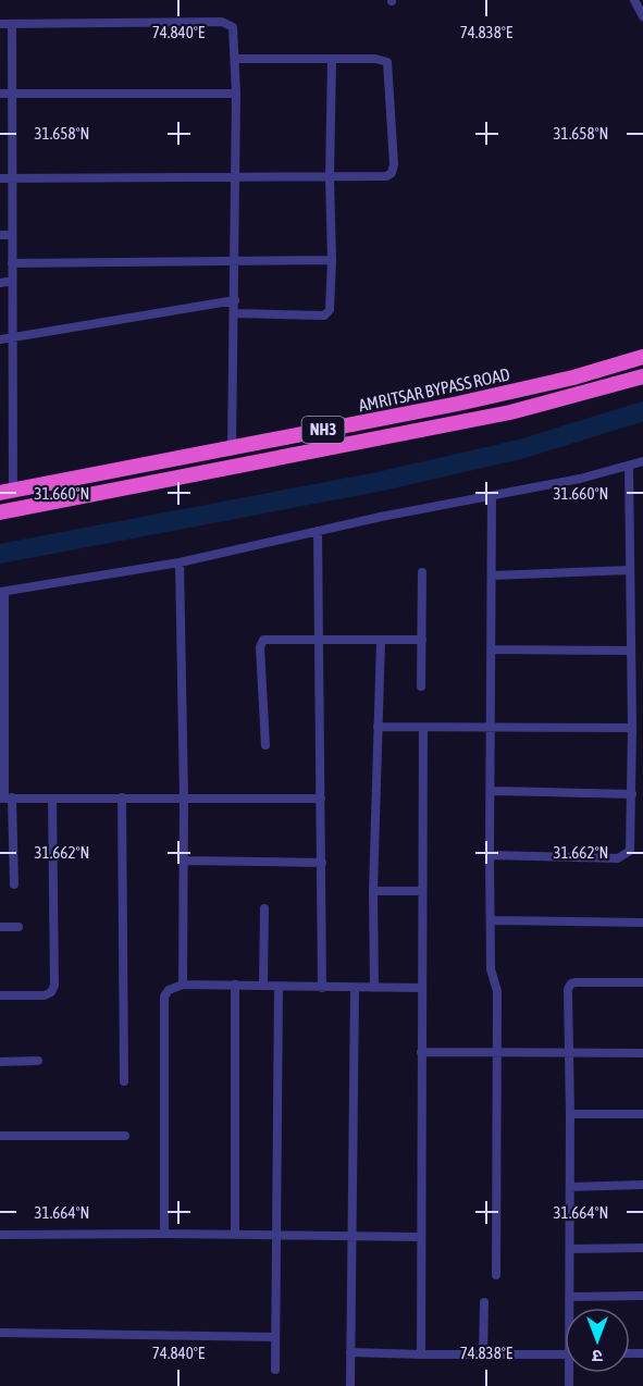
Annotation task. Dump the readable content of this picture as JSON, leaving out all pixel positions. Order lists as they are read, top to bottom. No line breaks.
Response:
{"streets":{"highway":["AMRITSAR BYPASS ROAD","NH3"]},"north":"bottom","coordinates":["74.840°E","74.838°E","31.658°N","31.660°N","31.662°N","31.664°N"]}
